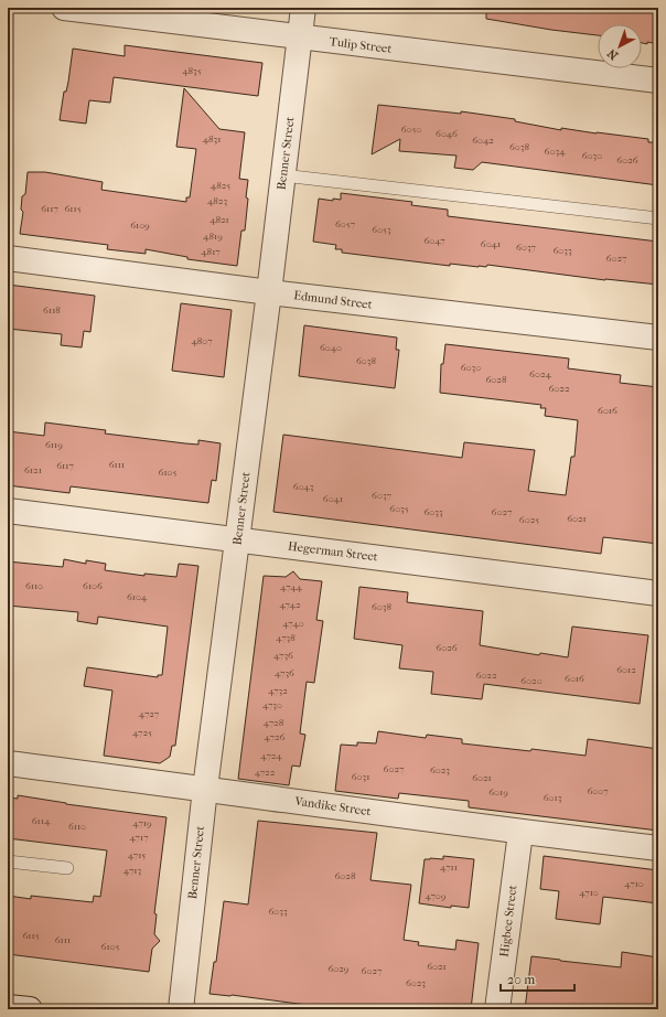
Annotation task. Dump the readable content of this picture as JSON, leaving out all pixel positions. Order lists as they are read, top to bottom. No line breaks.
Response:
{"streets":{"street":["Tulip Street","Benner Street","Edmund Street","Hegerman Street","Vandike Street","Higbee Street"]},"crossings":[["Tulip Street","Benner Street"],["Benner Street","Edmund Street"],["Benner Street","Hegerman Street"],["Benner Street","Vandike Street"],["Vandike Street","Higbee Street"]],"house_numbers":["4835","6050","6046","4831","6042","6038","6034","6030","6026","4825","4823","6117","6115","4821","6057","6109","6053","4819","6047","6041","6037","6033","4817","6027","6118","4807","6040","6038","6030","6024","6028","6022","6016","6119","6111","6117","6121","6105","6043","6037","6041","6035","6033","6027","6021","6025","6110","6106","4744","6104","4742","6038","4740","4738","6026","4736","6012","4736","6022","6016","6020","4732","4730","4727","4728","4725","4726","4724","6027","6023","4722","6031","6021","6007","6019","6013","6114","4719","6110","4717","4715","4711","4713","6028","4710","4710","4709","6033","6115","6111","6105","6021","6029","6027","6023"],"scale_bar":"20 m","north":"bottom left"}
